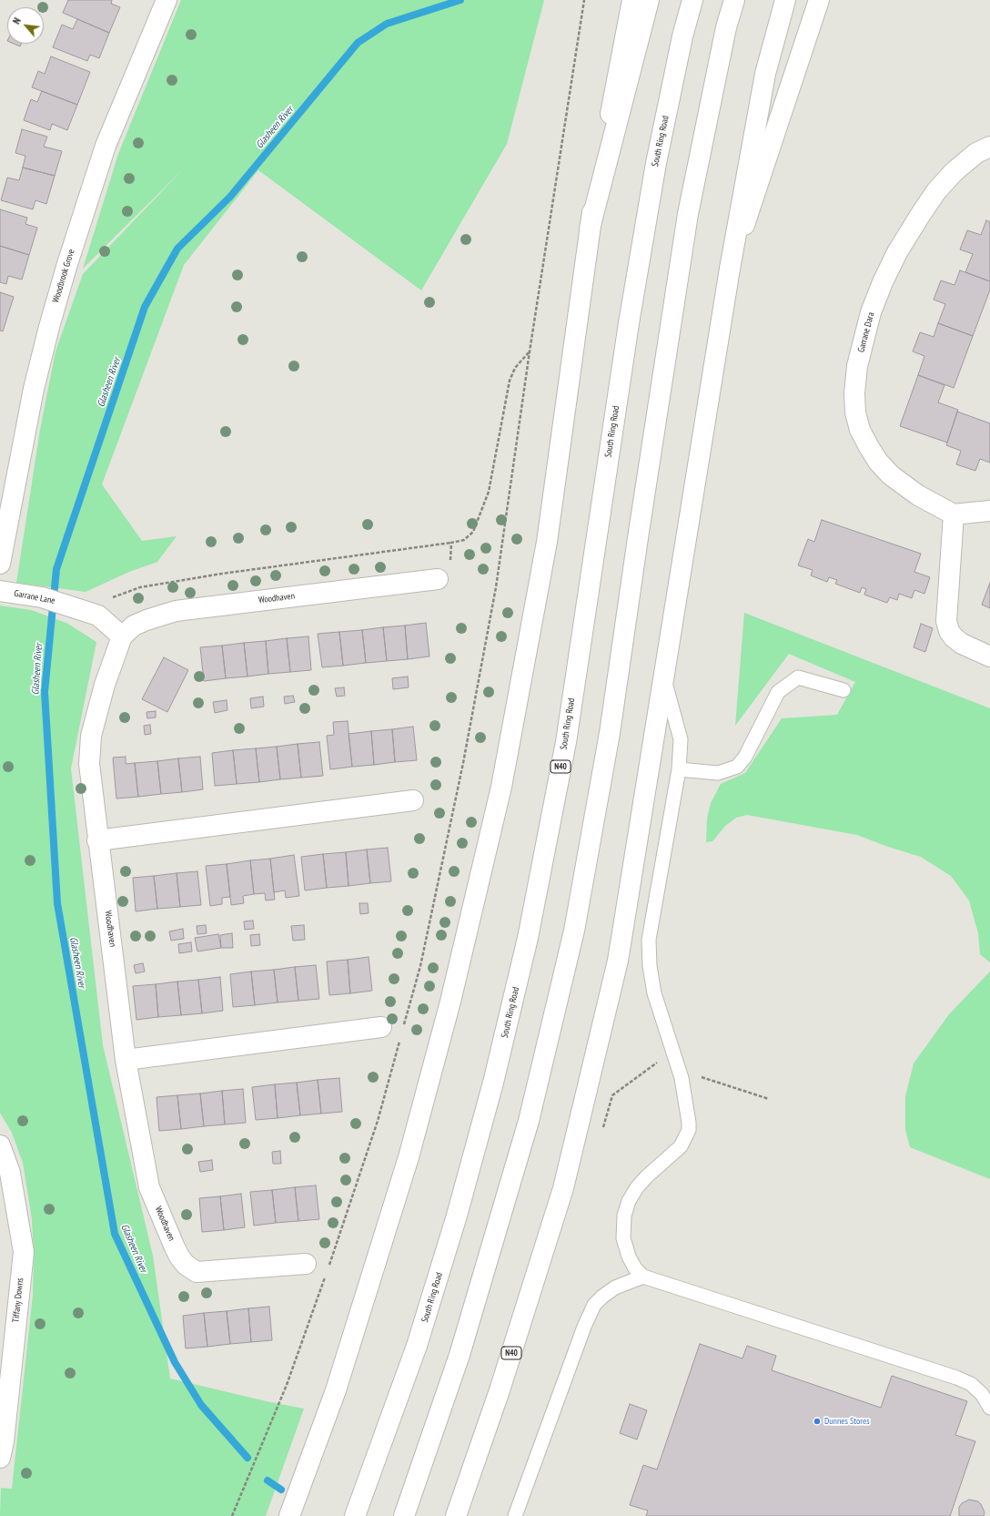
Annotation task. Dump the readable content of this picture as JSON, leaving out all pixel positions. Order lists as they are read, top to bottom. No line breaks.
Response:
{"streets":{"main road":["South Ring Road","Woodbrook Grove","Garrane Dara","Garrane Lane","Woodhaven","N40","Tiffany Downs"]},"water":["Glasheen River"],"places":["Dunnes Stores"],"north":"top left"}
